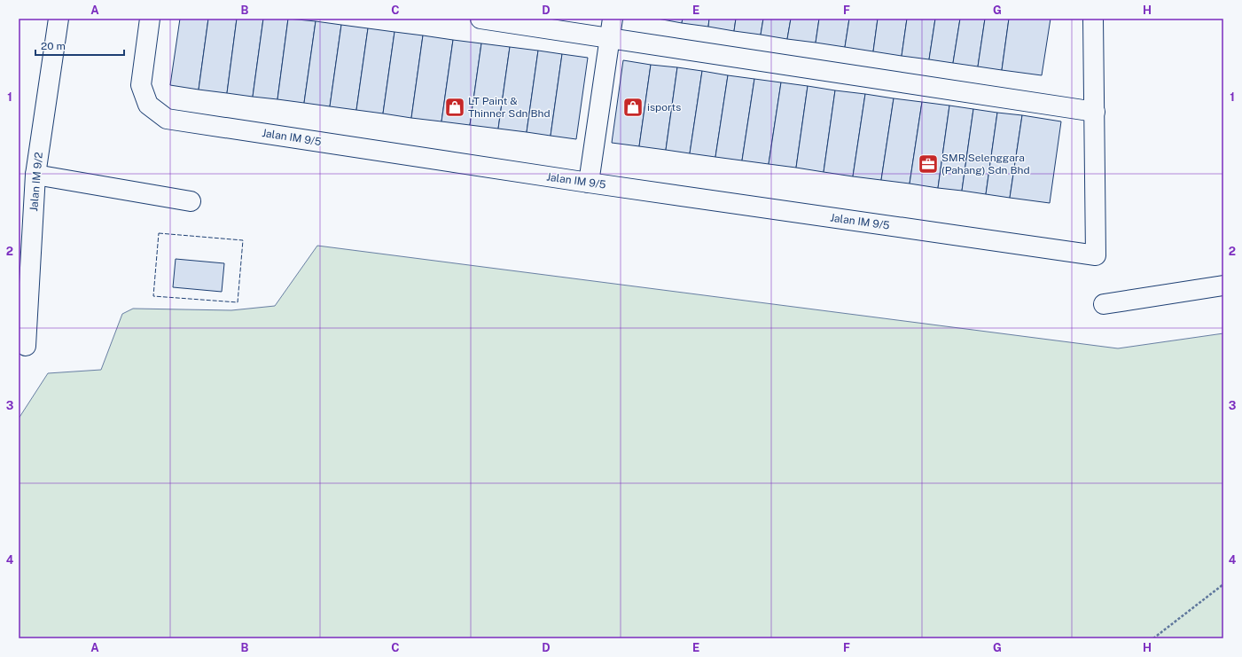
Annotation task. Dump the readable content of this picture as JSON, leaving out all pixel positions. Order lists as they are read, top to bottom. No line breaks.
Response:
{"streets":{"street":["Jalan IM 9/5","Jalan IM 9/2"]},"places":{"shop":["LT Paint & Thinner Sdn Bhd","isports"],"office":["SMR Selenggara (Pahang) Sdn Bhd"]},"scale_bar":"20 m","grid":{"columns":["A","B","C","D","E","F","G","H"],"rows":["1","2","3","4"]}}
